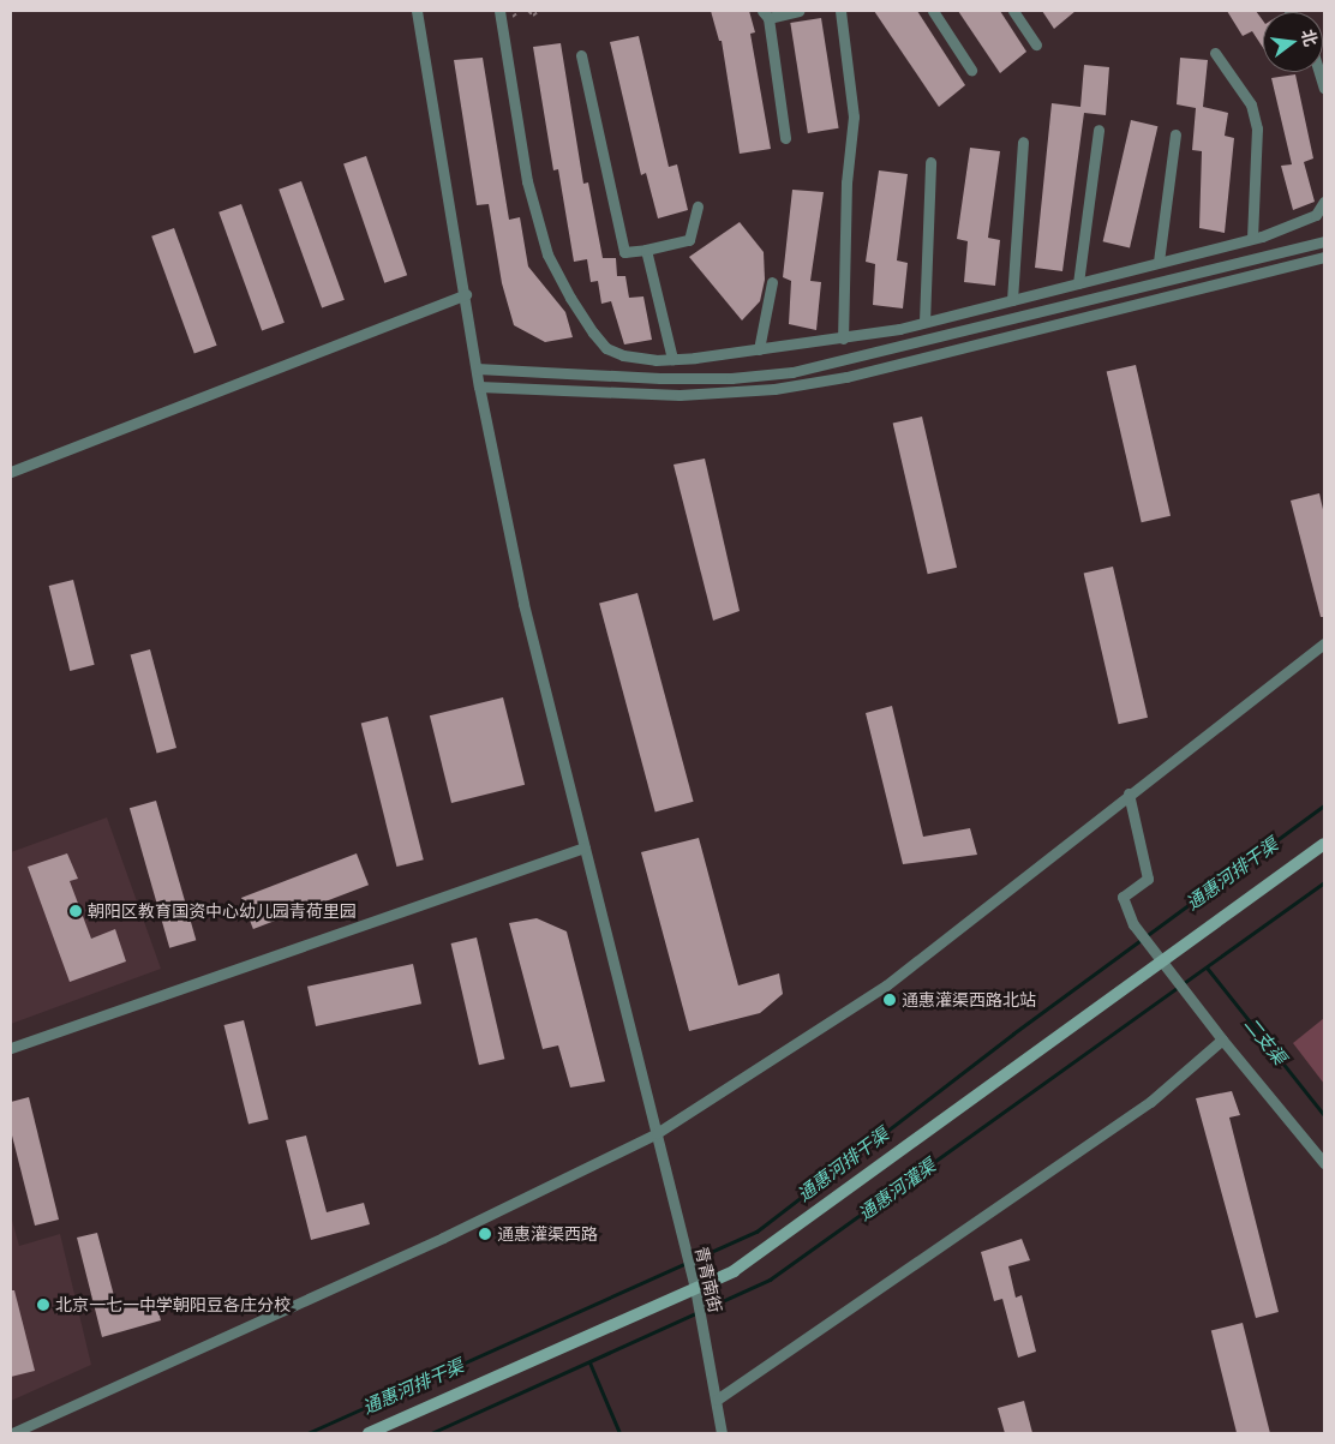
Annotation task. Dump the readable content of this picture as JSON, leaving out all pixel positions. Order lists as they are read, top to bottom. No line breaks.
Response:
{"streets":{"street":["青青南街"]},"water":["通惠河排干渠","二支渠","通惠河灌渠"],"places":["朝阳区教育国资中心幼儿园青荷里园","通惠灌渠西路北站","通惠灌渠西路","北京一七一中学朝阳豆各庄分校"],"north":"right"}
